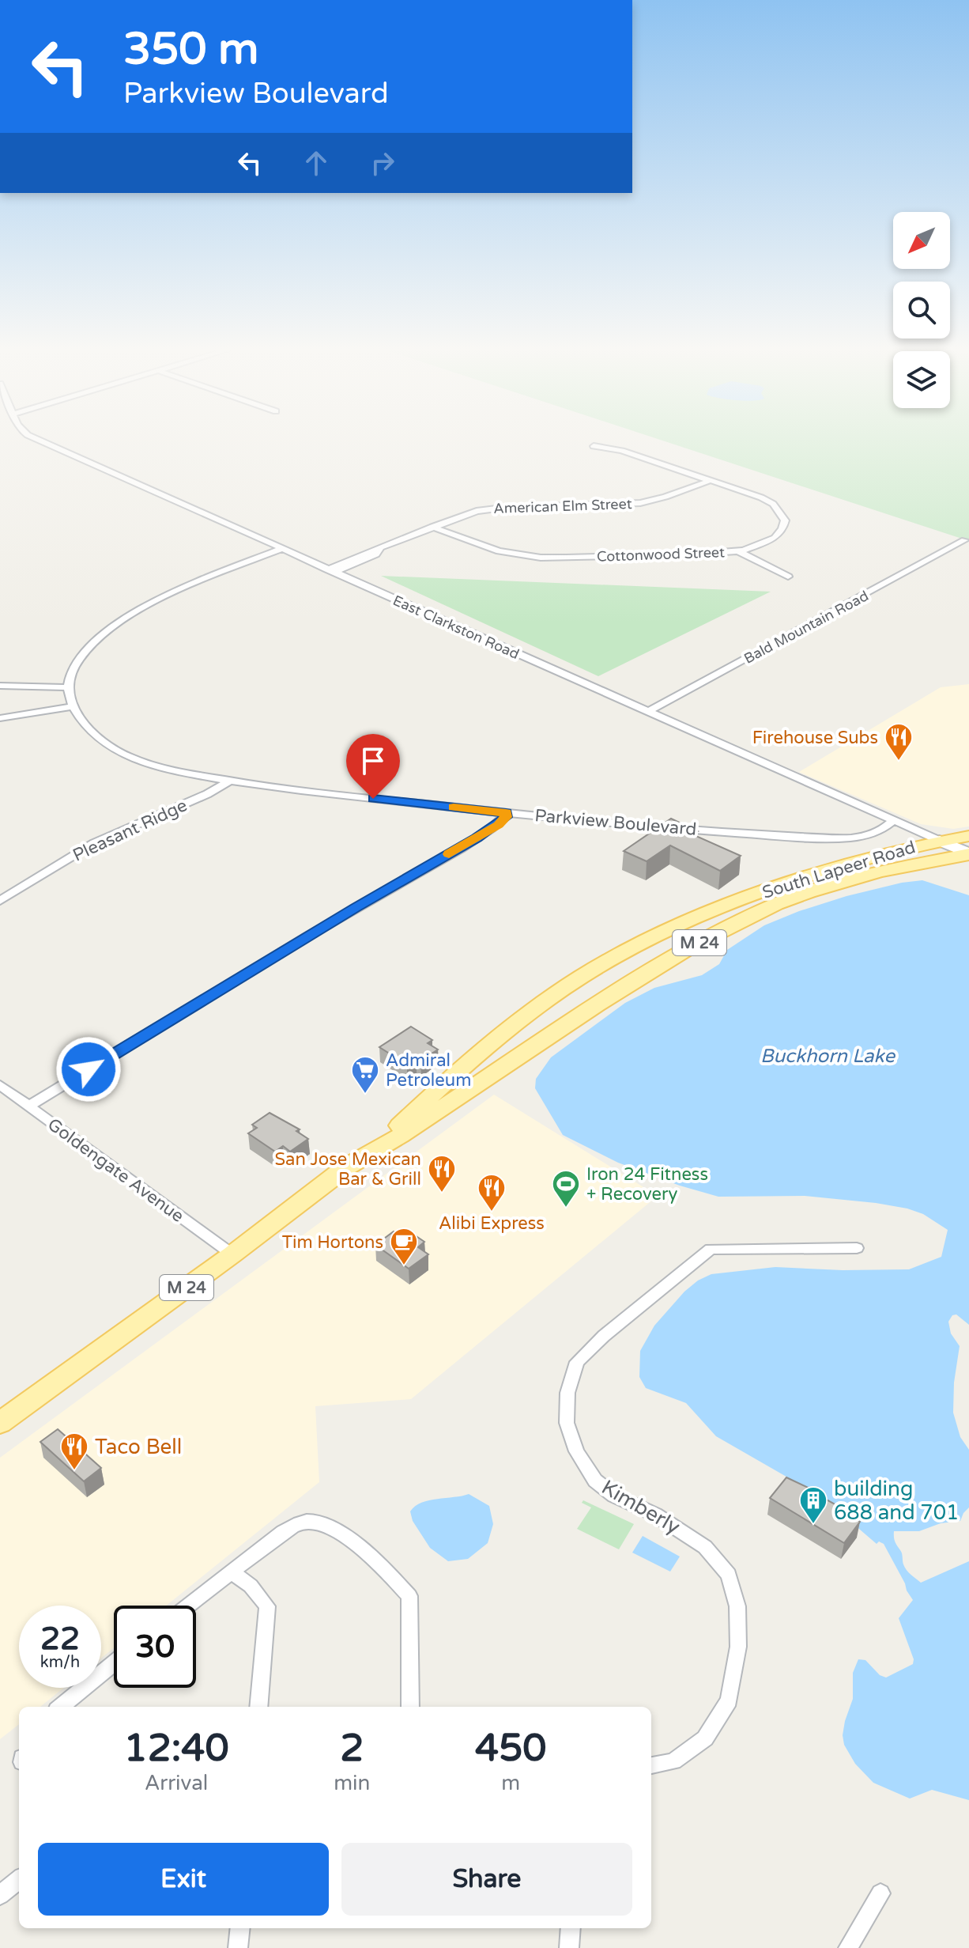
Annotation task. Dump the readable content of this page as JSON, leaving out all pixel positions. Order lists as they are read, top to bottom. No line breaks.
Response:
{"streets":{"main road":["South Lapeer Road","M 24"],"street":["American Elm Street","Cottonwood Street","East Clarkston Road","Bald Mountain Road","Parkview Boulevard","Pleasant Ridge","Goldengate Avenue","Kimberly"]},"crossings":[["American Elm Street","Cottonwood Street"],["American Elm Street","East Clarkston Road"],["East Clarkston Road","Bald Mountain Road"],["East Clarkston Road","Parkview Boulevard"],["East Clarkston Road","South Lapeer Road"],["Parkview Boulevard","Pleasant Ridge"],["South Lapeer Road","Goldengate Avenue"]],"water":["Buckhorn Lake"],"places":{"restaurant":["Firehouse Subs","San Jose Mexican Bar & Grill","Alibi Express","Taco Bell"],"supermarket":["Admiral Petroleum"],"sports":["Iron 24 Fitness + Recovery"],"cafe":["Tim Hortons"],"building":["building 688 and 701"]},"north":"bottom left","page":{"turn":["350 m","Parkview Boulevard"],"speed":"22 km/h","limit":"30","eta":["12:40","Arrival","2","min","450","m"],"buttons":["Exit","Share"]}}
